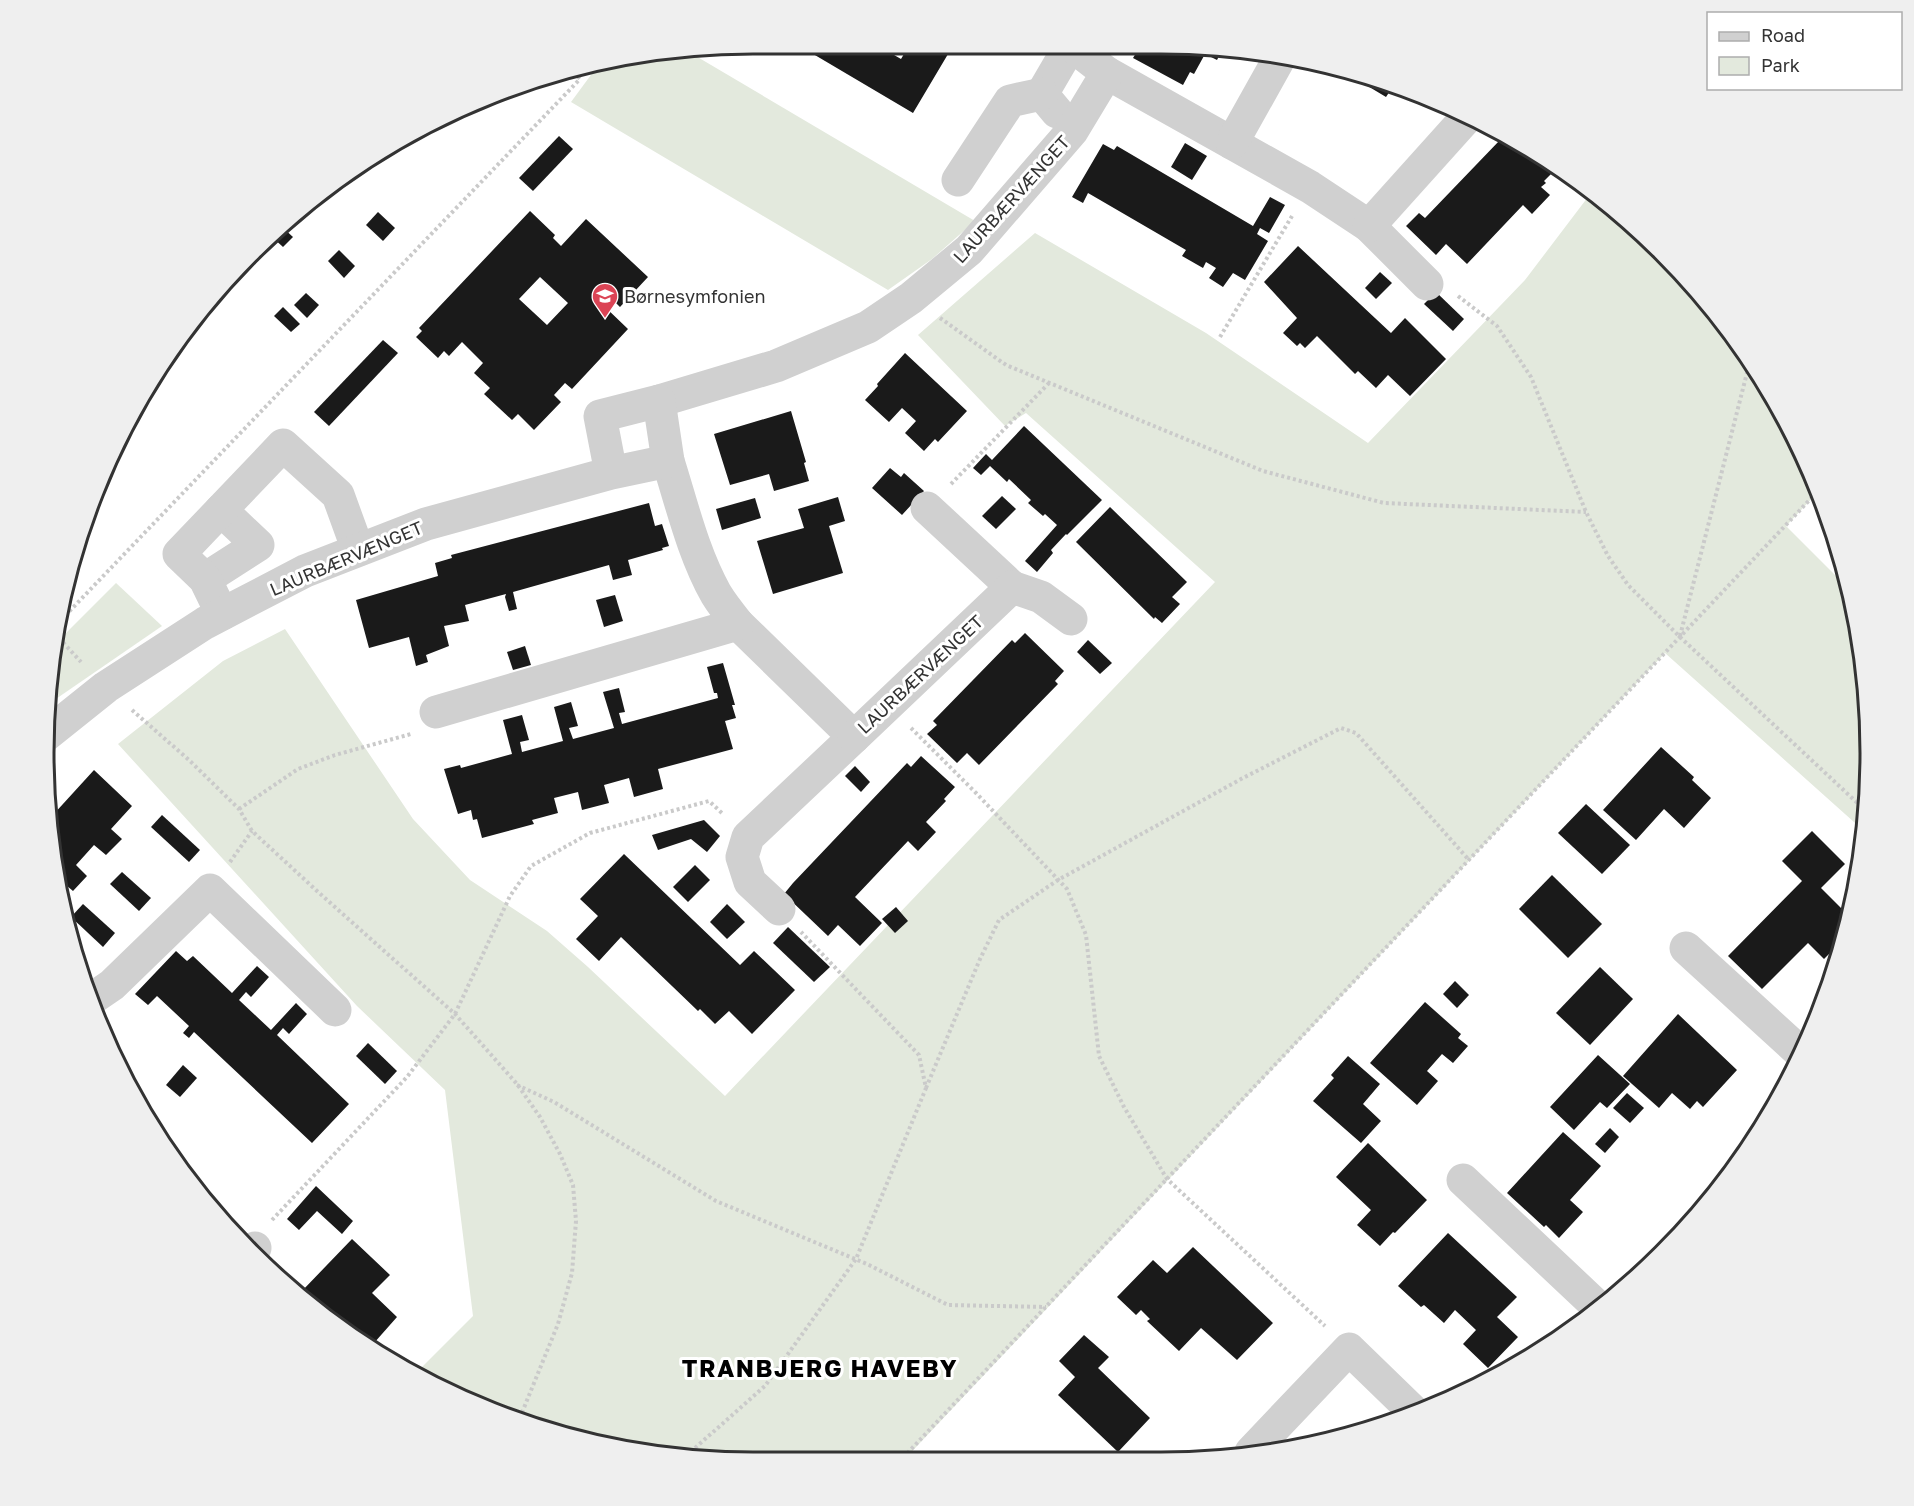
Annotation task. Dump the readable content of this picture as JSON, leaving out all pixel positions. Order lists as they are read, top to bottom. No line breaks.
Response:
{"streets":{"street":["LAURBÆRVÆNGET"]},"districts":["TRANBJERG HAVEBY"],"places":{"school or university":["Børnesymfonien"]},"legend":["Road","Park"]}
